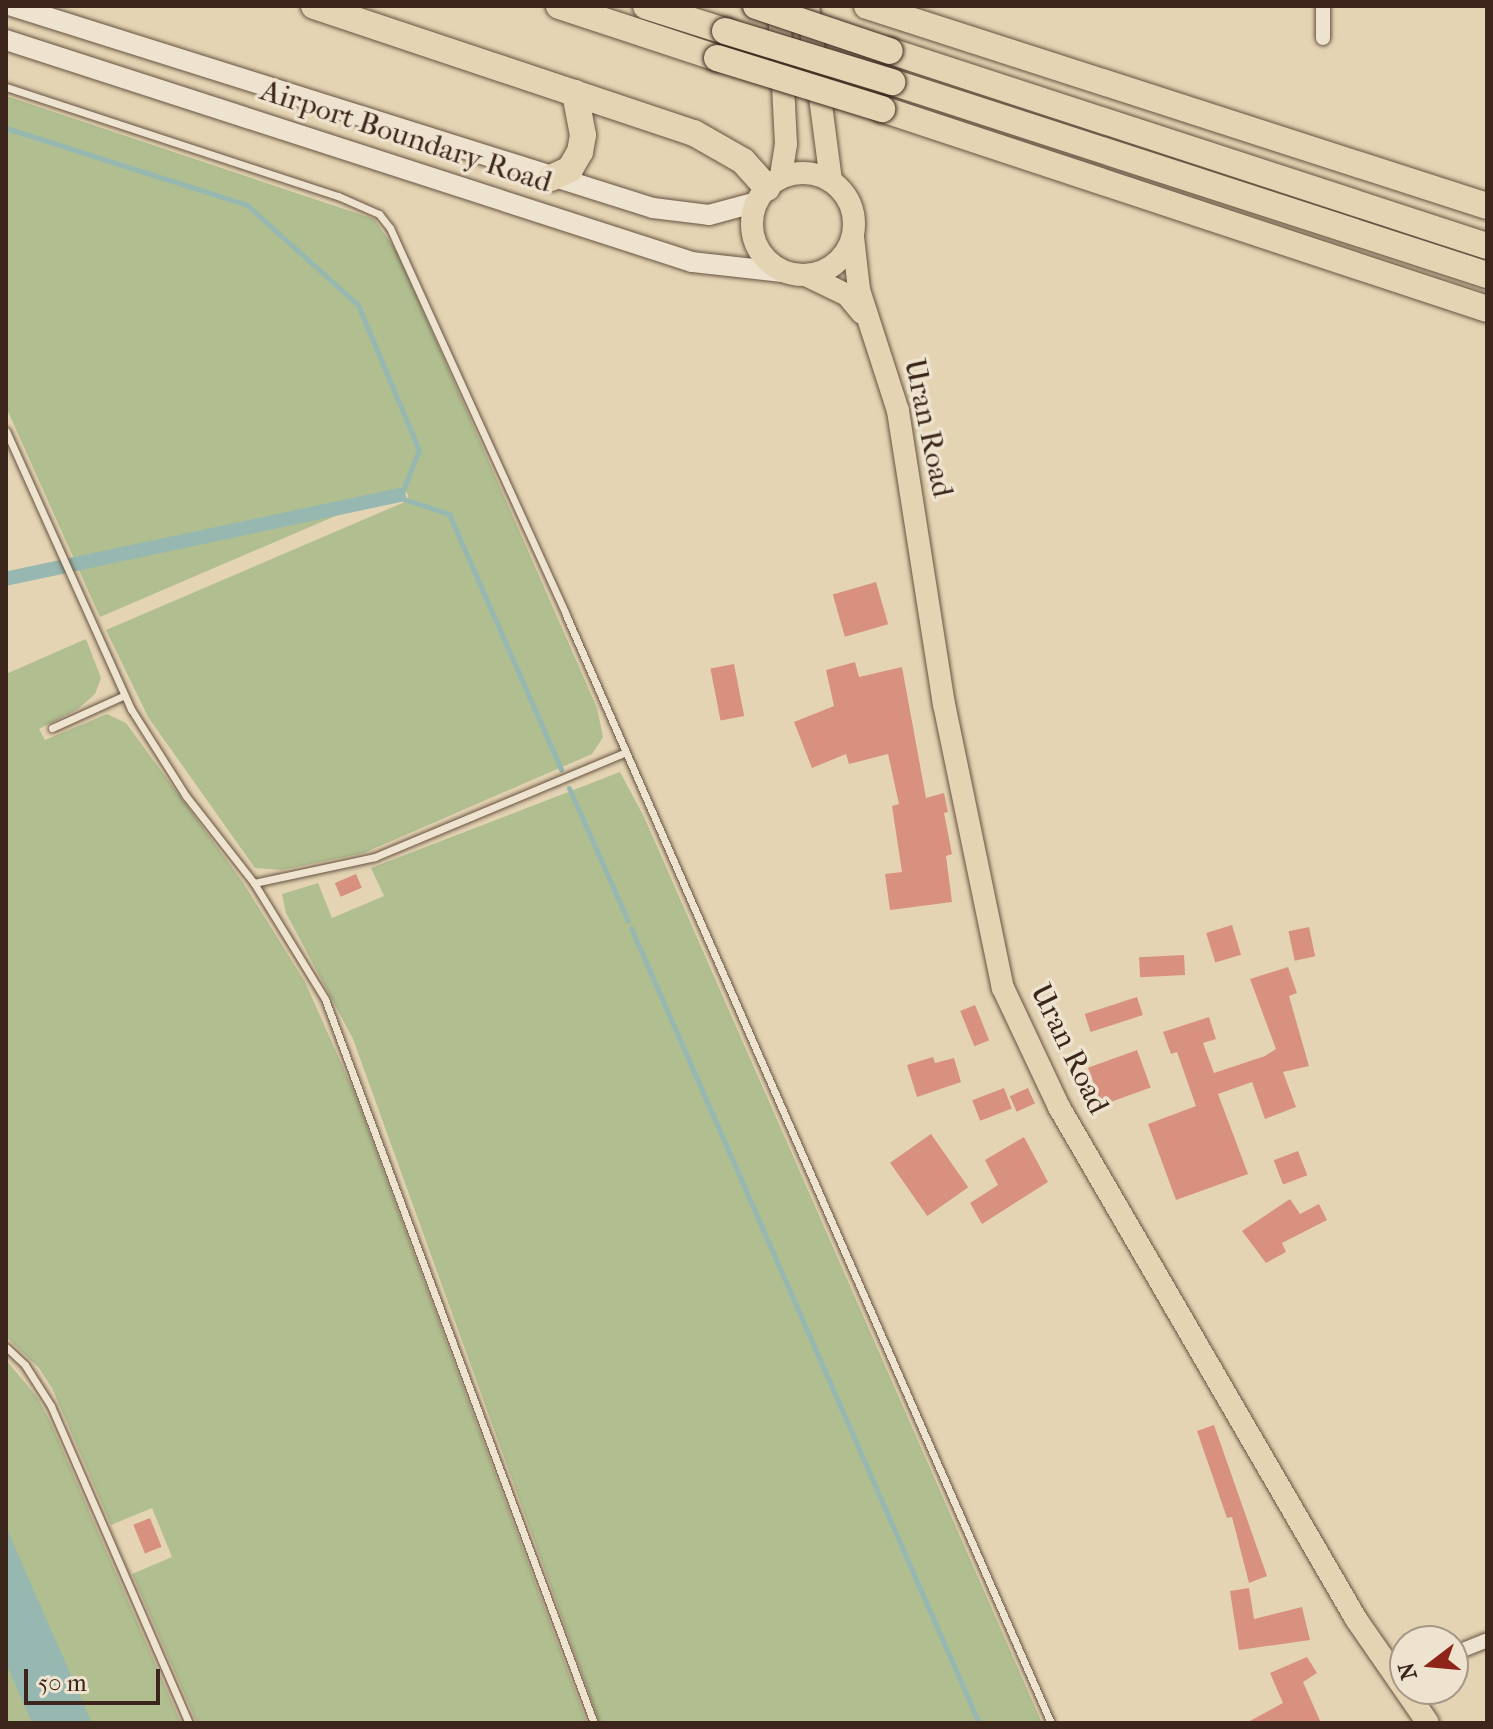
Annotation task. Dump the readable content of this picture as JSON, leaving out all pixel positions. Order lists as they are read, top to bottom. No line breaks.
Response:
{"streets":{"main road":["Uran Road"],"street":["Airport Boundary Road"]},"crossings":[["Airport Boundary Road","Uran Road"]],"scale_bar":"50 m","north":"left"}
